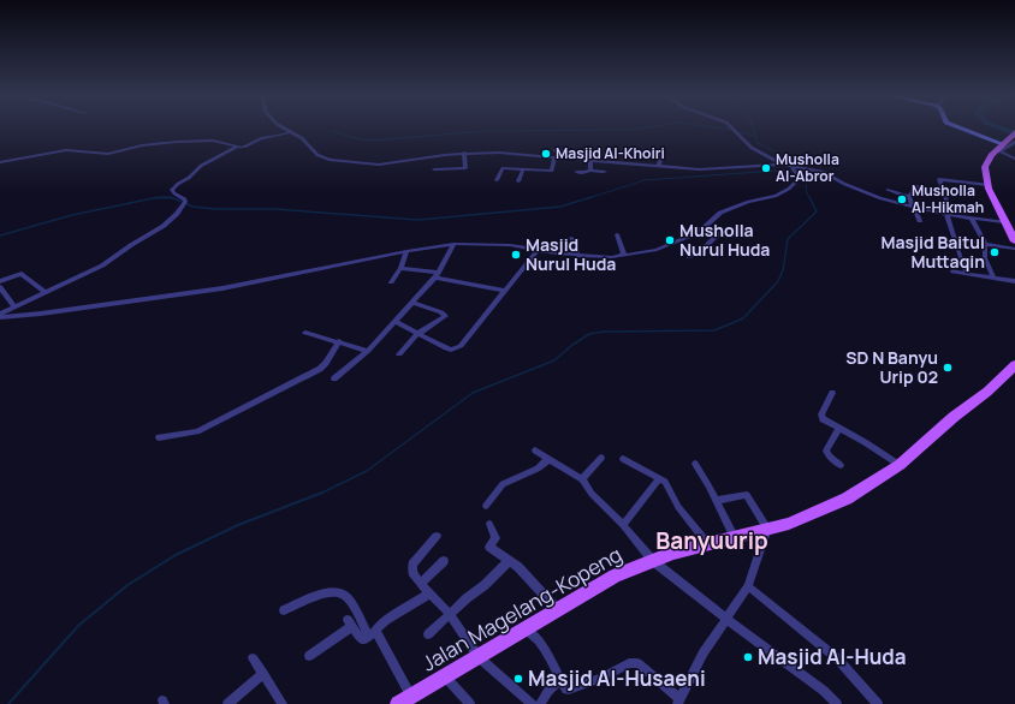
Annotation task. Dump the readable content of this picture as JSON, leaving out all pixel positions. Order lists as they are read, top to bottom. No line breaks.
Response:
{"streets":{"main road":["Jalan Magelang-Kopeng"]},"districts":["Banyuurip"],"places":["Masjid Al-Khoiri","Musholla Al-Abror","Musholla Al-Hikmah","Musholla Nurul Huda","Masjid Baitul Muttaqin","Masjid Nurul Huda","SD N Banyu Urip 02","Masjid Al-Huda","Masjid Al-Husaeni"]}
